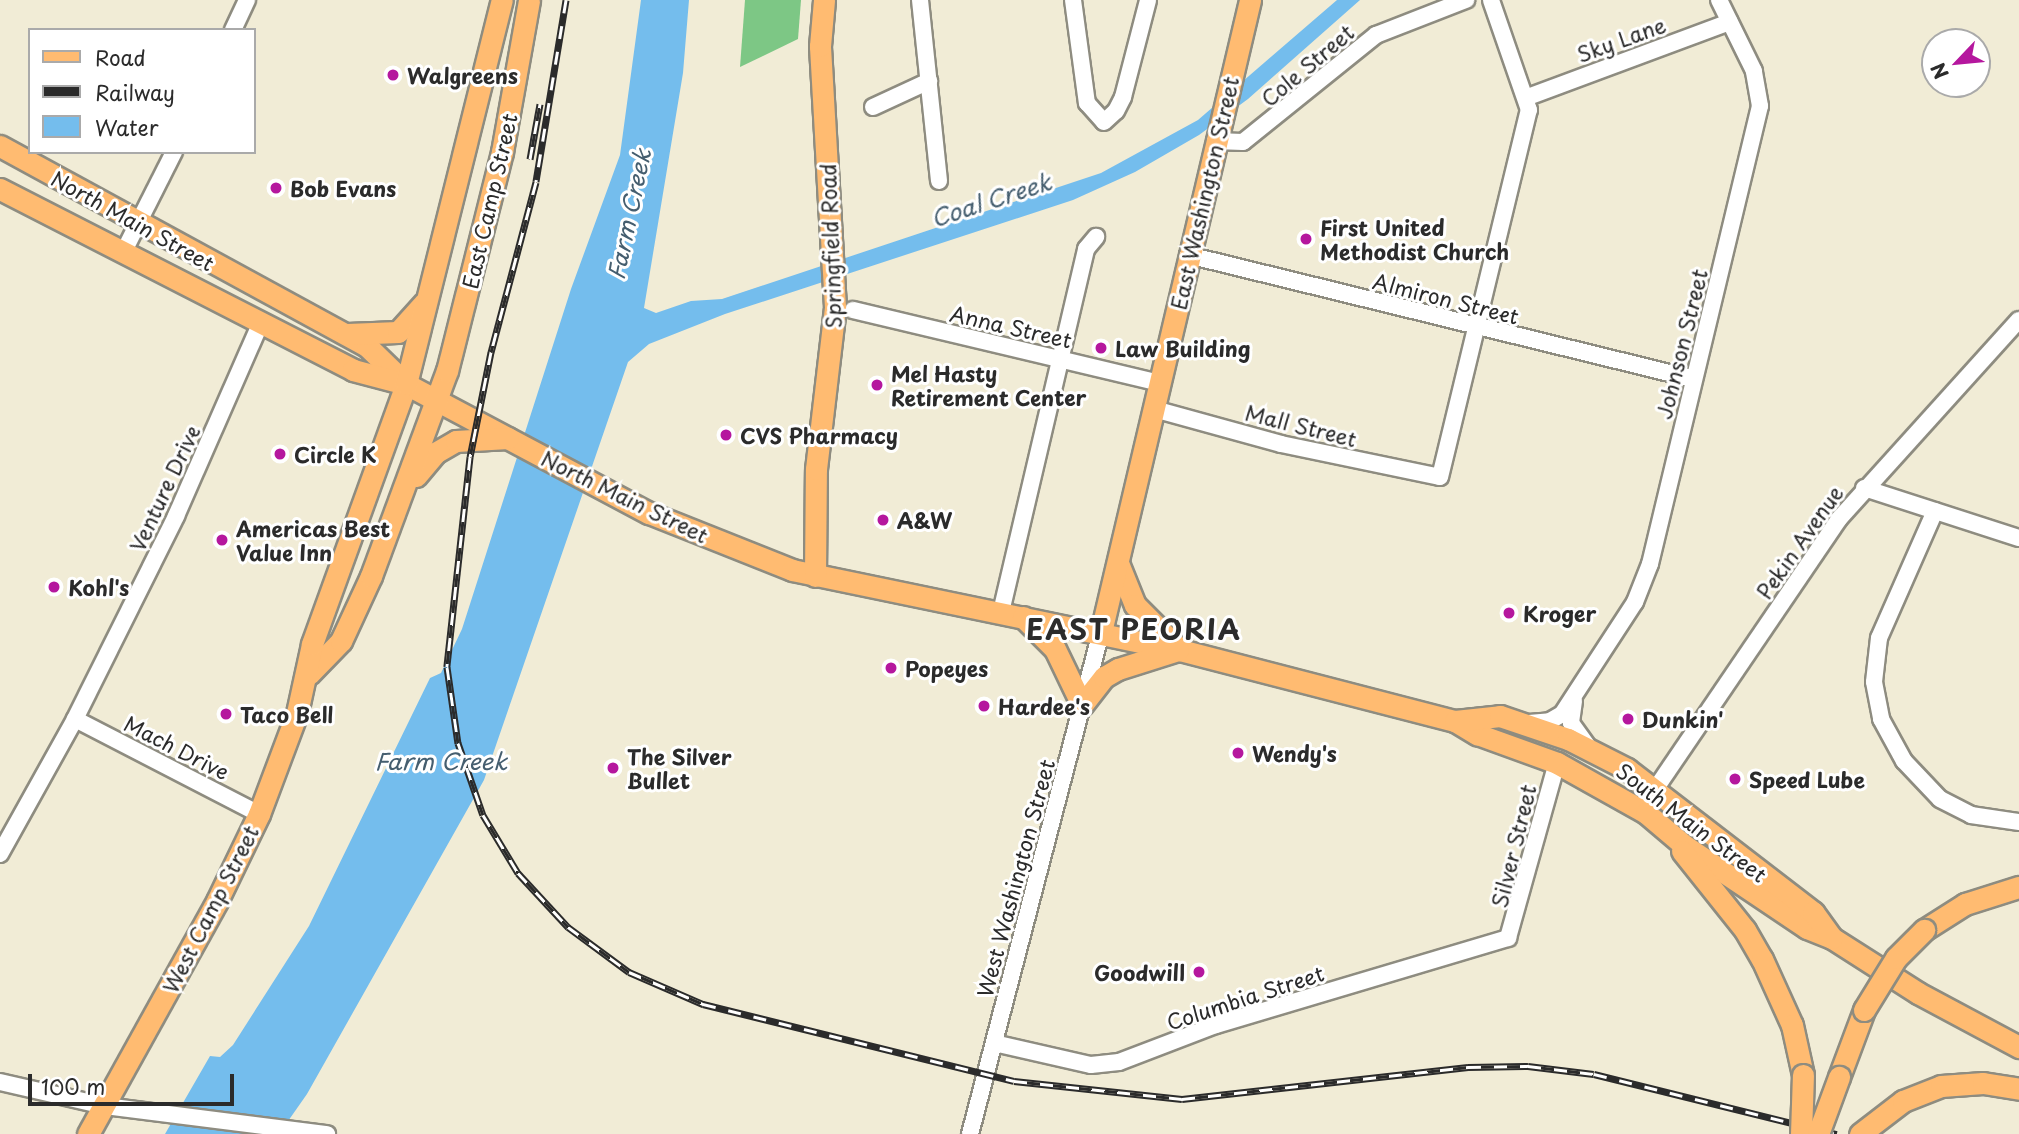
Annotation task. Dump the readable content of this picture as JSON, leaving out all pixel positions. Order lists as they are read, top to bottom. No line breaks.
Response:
{"streets":{"main road":["East Washington Street","East Camp Street","North Main Street","Springfield Road","South Main Street","West Camp Street"],"street":["Sky Lane","Cole Street","Almiron Street","Anna Street","Johnson Street","Mall Street","Venture Drive","Pekin Avenue","Mach Drive","Silver Street","West Washington Street","Columbia Street"]},"crossings":[["Sky Lane","Johnson Street"],["Cole Street","East Washington Street"],["East Washington Street","North Main Street"],["East Washington Street","Almiron Street"],["East Washington Street","Anna Street"],["East Washington Street","Mall Street"],["East Washington Street","South Main Street"],["East Washington Street","West Washington Street"],["East Camp Street","North Main Street"],["East Camp Street","West Camp Street"],["North Main Street","Springfield Road"],["North Main Street","Venture Drive"],["North Main Street","South Main Street"],["North Main Street","West Washington Street"],["North Main Street","West Camp Street"],["Almiron Street","Johnson Street"],["Almiron Street","Mall Street"],["Johnson Street","South Main Street"],["Venture Drive","Mach Drive"],["Pekin Avenue","South Main Street"],["Mach Drive","West Camp Street"],["South Main Street","Silver Street"],["South Main Street","West Washington Street"],["Silver Street","Columbia Street"],["West Washington Street","Columbia Street"]],"districts":["EAST PEORIA"],"water":["Coal Creek","Farm Creek"],"places":["Walgreens","Bob Evans","First United Methodist Church","Law Building","Mel Hasty Retirement Center","CVS Pharmacy","Circle K","A&W","Americas Best Value Inn","Kohl's","Kroger","Popeyes","Hardee's","Taco Bell","Dunkin'","Wendy's","The Silver Bullet","Speed Lube","Goodwill"],"legend":["Road","Railway","Water"],"scale_bar":"100 m","north":"bottom left"}
